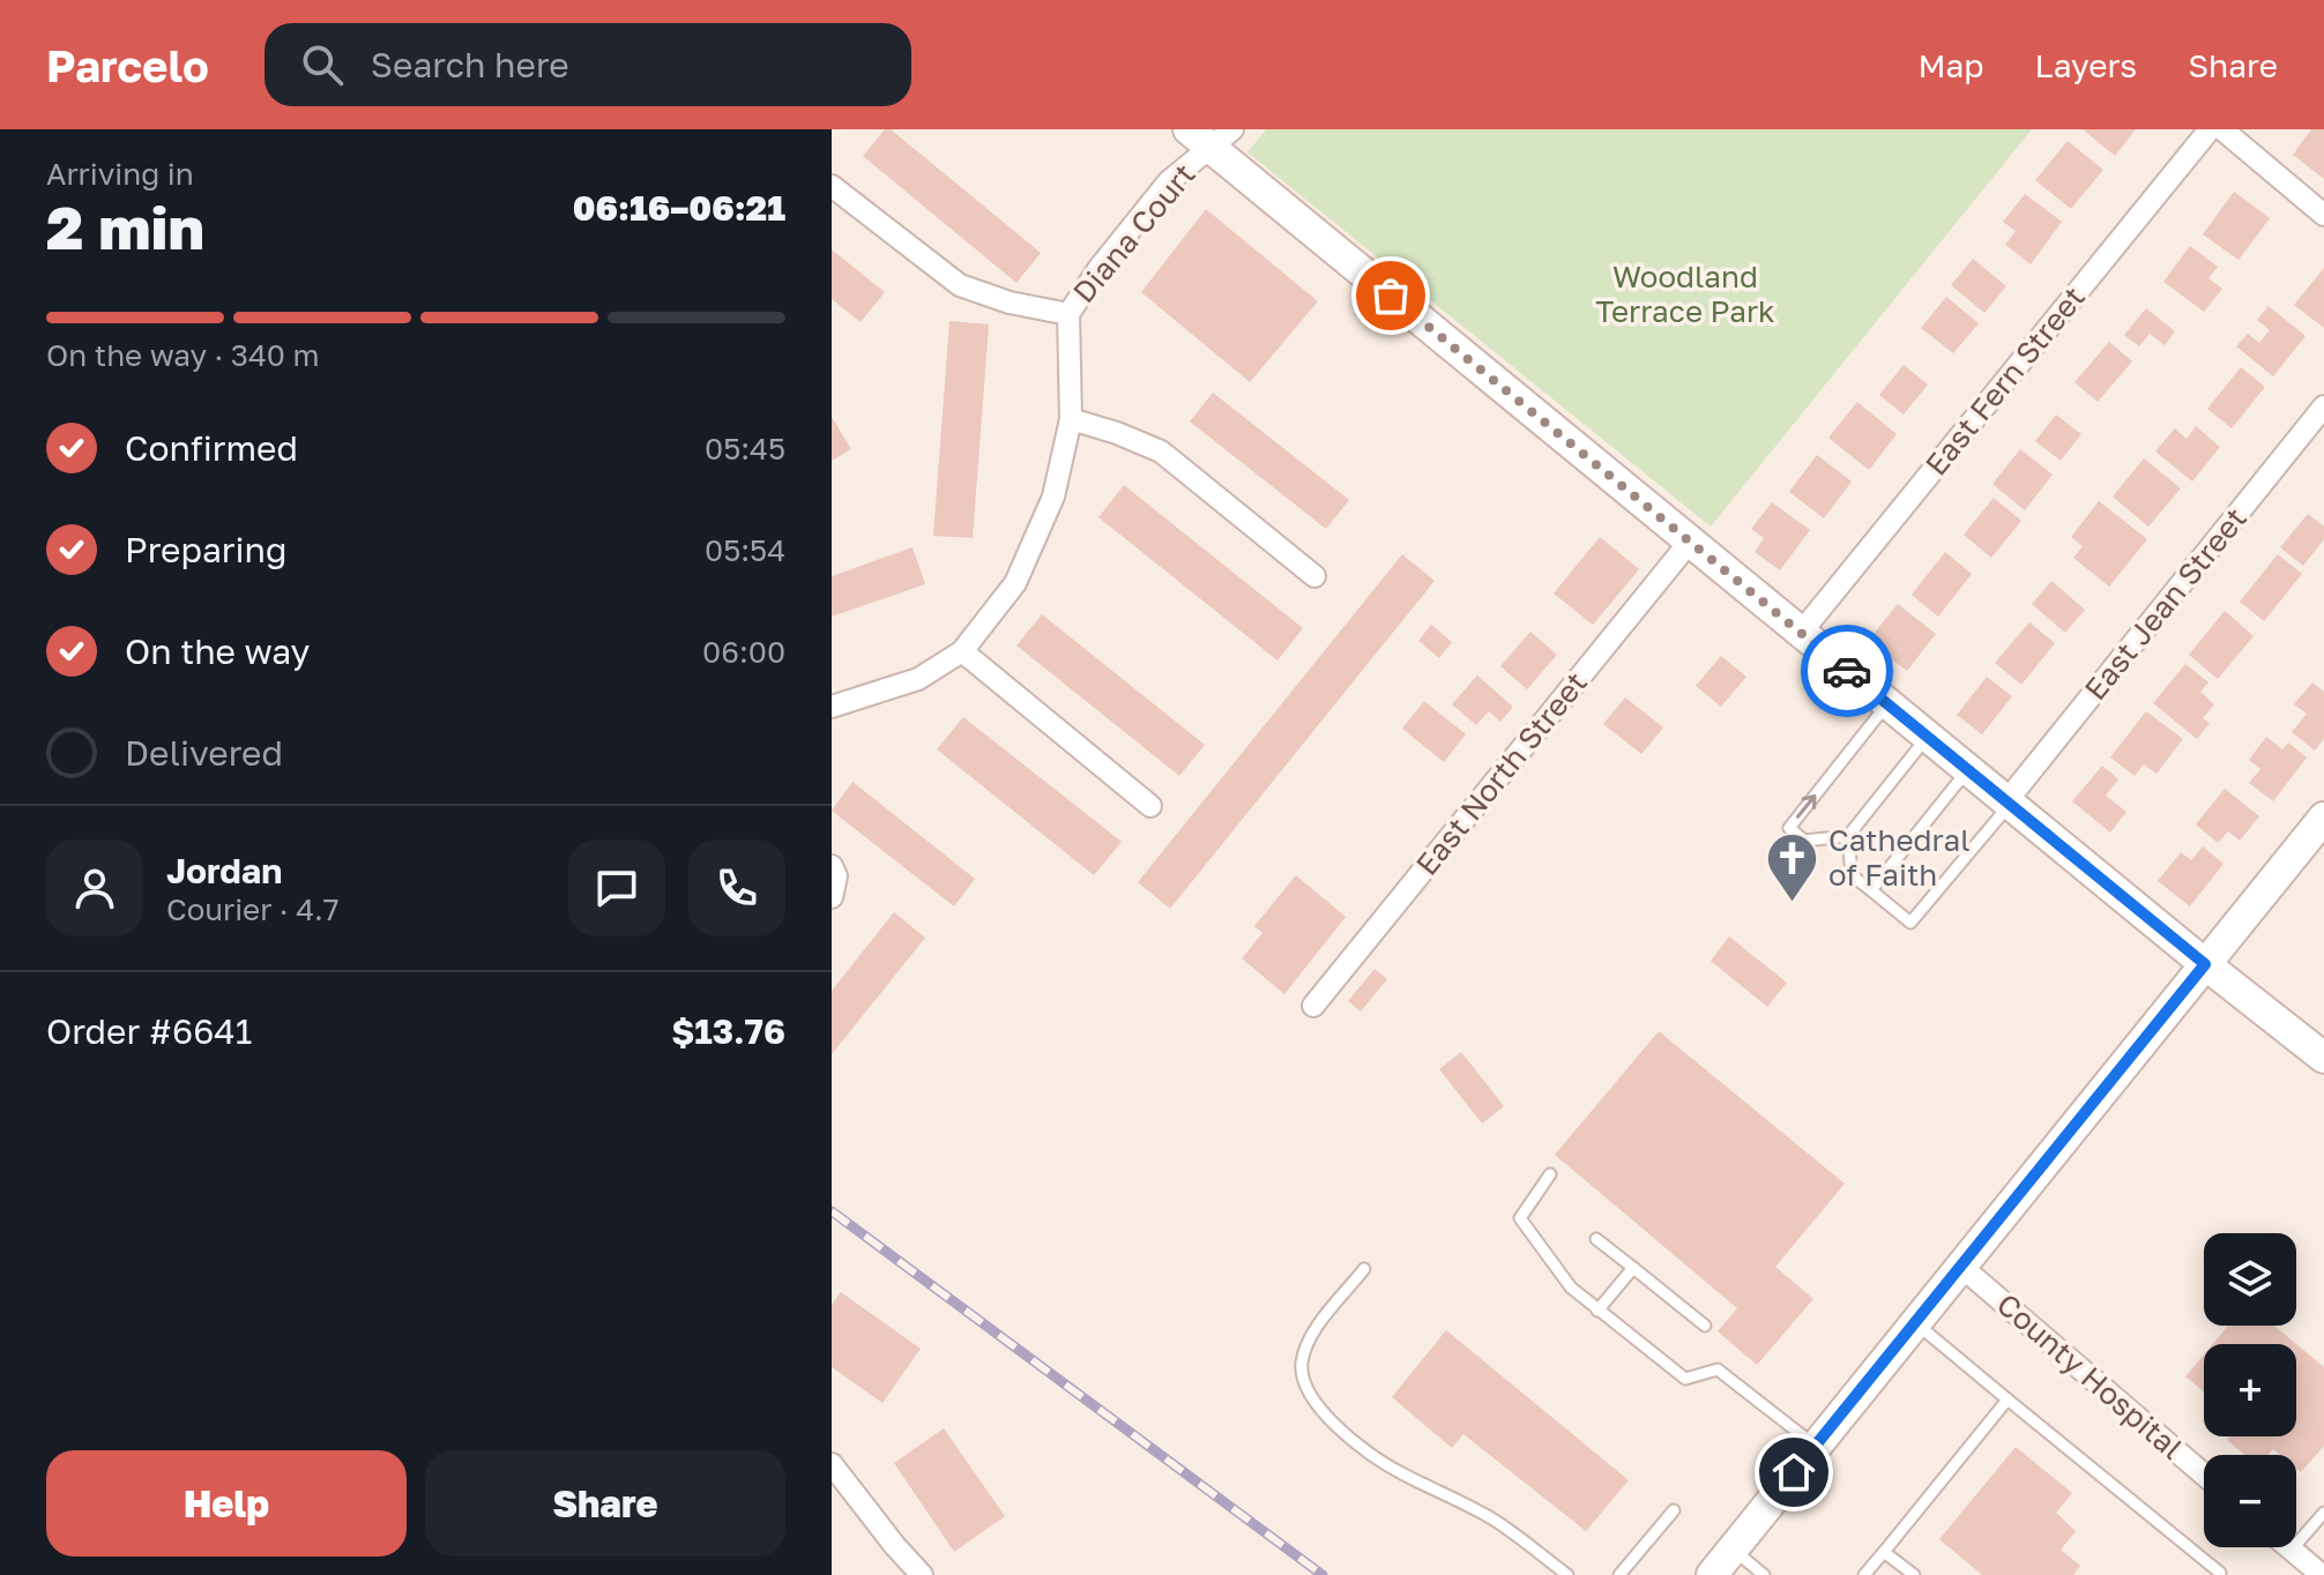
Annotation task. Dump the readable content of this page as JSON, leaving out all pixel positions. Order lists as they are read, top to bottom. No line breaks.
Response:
{"streets":{"street":["Diana Court","East Fern Street","East Jean Street","East North Street","County Hospital"]},"parks":["Woodland Terrace Park"],"places":{"church":["Cathedral of Faith"]},"page":{"header":"Parcelo","search":"Search here","nav":["Map","Layers","Share"],"heading":["2 min","Arriving in","06:16–06:21"],"panel":["Jordan","Courier · 4.7","Order #6641","$13.76"],"bar":"On the way · 340 m","list":[["Confirmed","05:45"],["Preparing","05:54"],["On the way","06:00"],"Delivered"],"map_buttons":["+","−"],"buttons":["Help","Share"]}}
